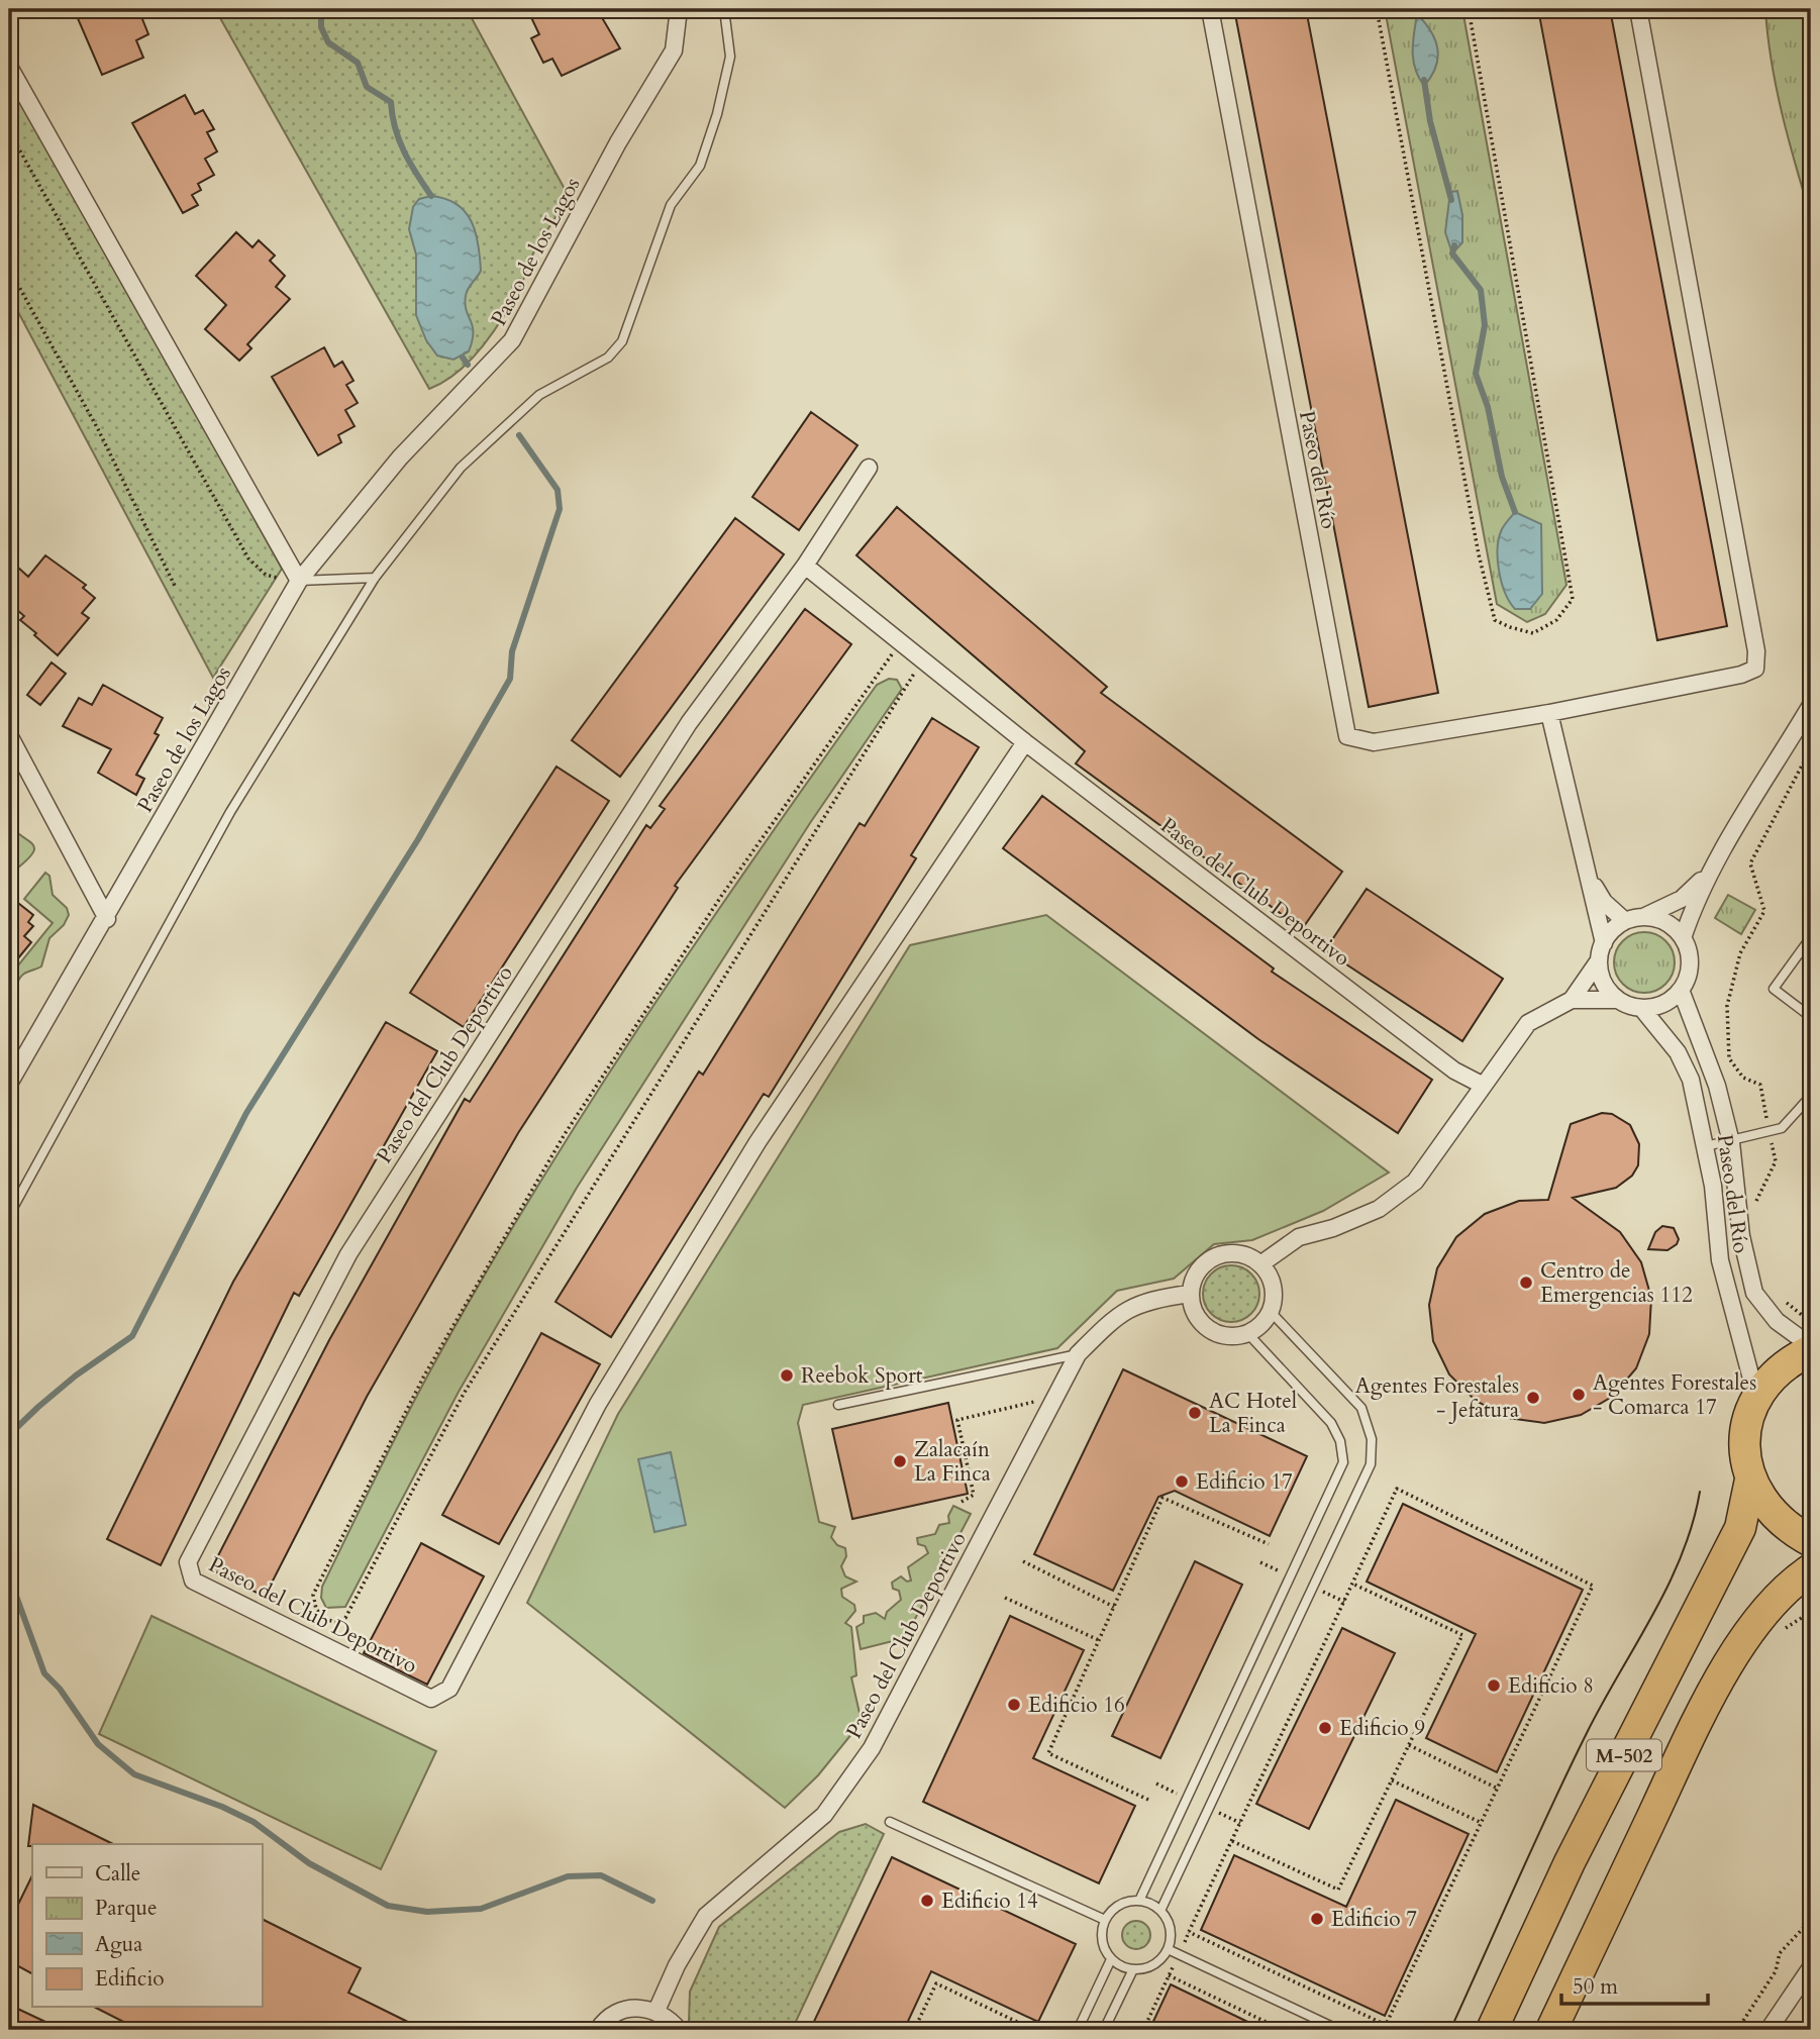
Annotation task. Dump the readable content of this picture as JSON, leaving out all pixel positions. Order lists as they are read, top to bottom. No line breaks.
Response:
{"streets":{"highway":["M-502"],"street":["Paseo de los Lagos","Paseo del Río","Paseo del Club Deportivo"]},"crossings":[["Paseo del Río","M-502"]],"places":["Centro de Emergencias 112","Reebok Sport","Agentes Forestales - Comarca 17","Agentes Forestales - Jefatura","AC Hotel La Finca","Zalacaín La Finca","Edificio 17","Edificio 8","Edificio 16","Edificio 9","Edificio 14","Edificio 7"],"legend":["Calle","Parque","Agua","Edificio"],"scale_bar":"50 m"}
